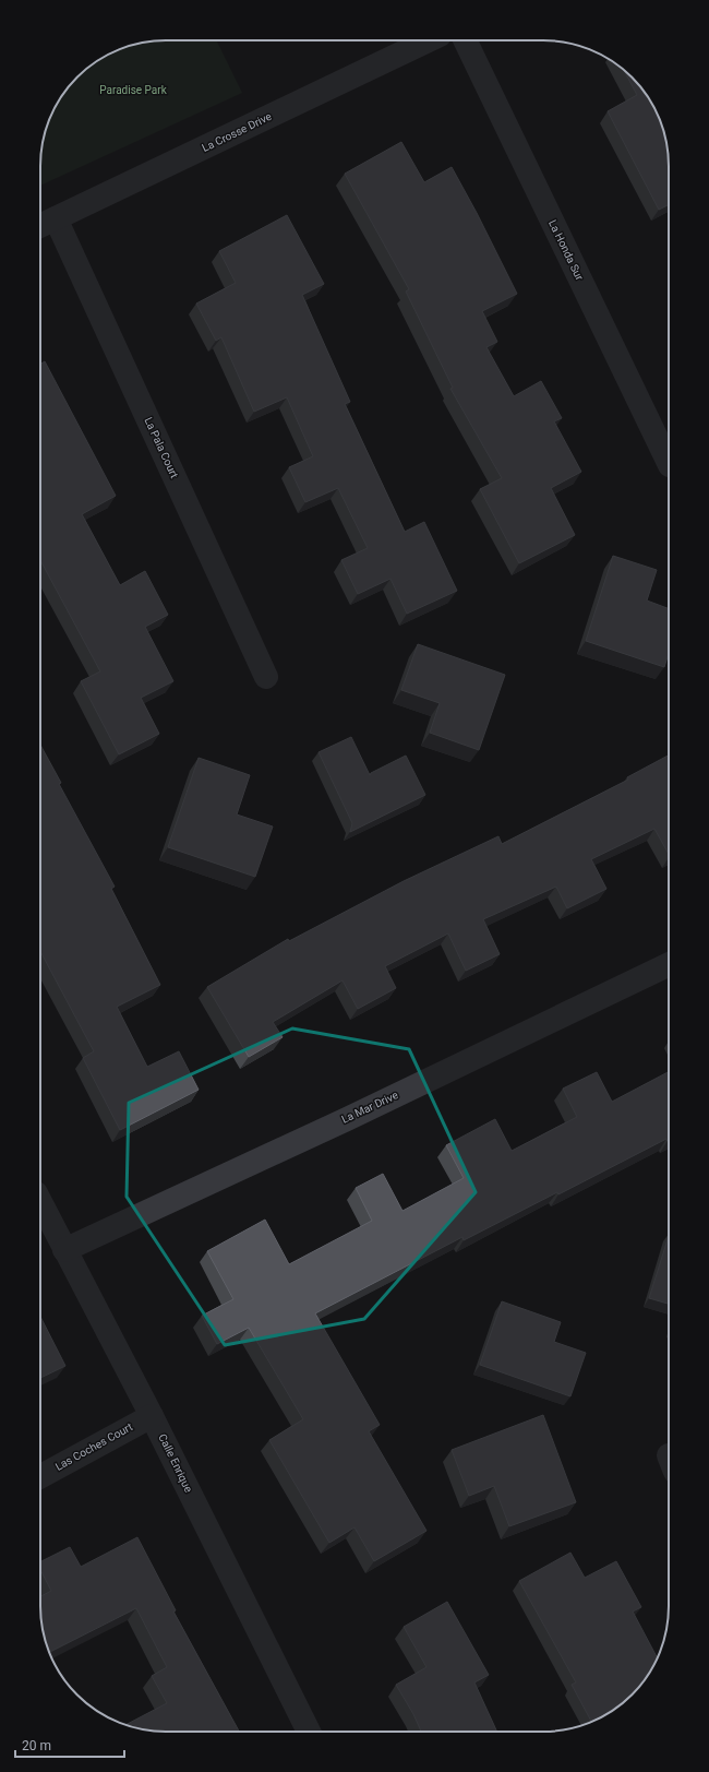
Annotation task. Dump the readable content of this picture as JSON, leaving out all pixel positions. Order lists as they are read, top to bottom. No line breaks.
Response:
{"streets":{"street":["La Crosse Drive","La Honda Sur","La Pala Court","La Mar Drive","Las Coches Court","Calle Enrique"]},"crossings":[["La Crosse Drive","La Pala Court"],["La Mar Drive","Calle Enrique"],["Las Coches Court","Calle Enrique"]],"parks":["Paradise Park"],"scale_bar":"20 m"}
